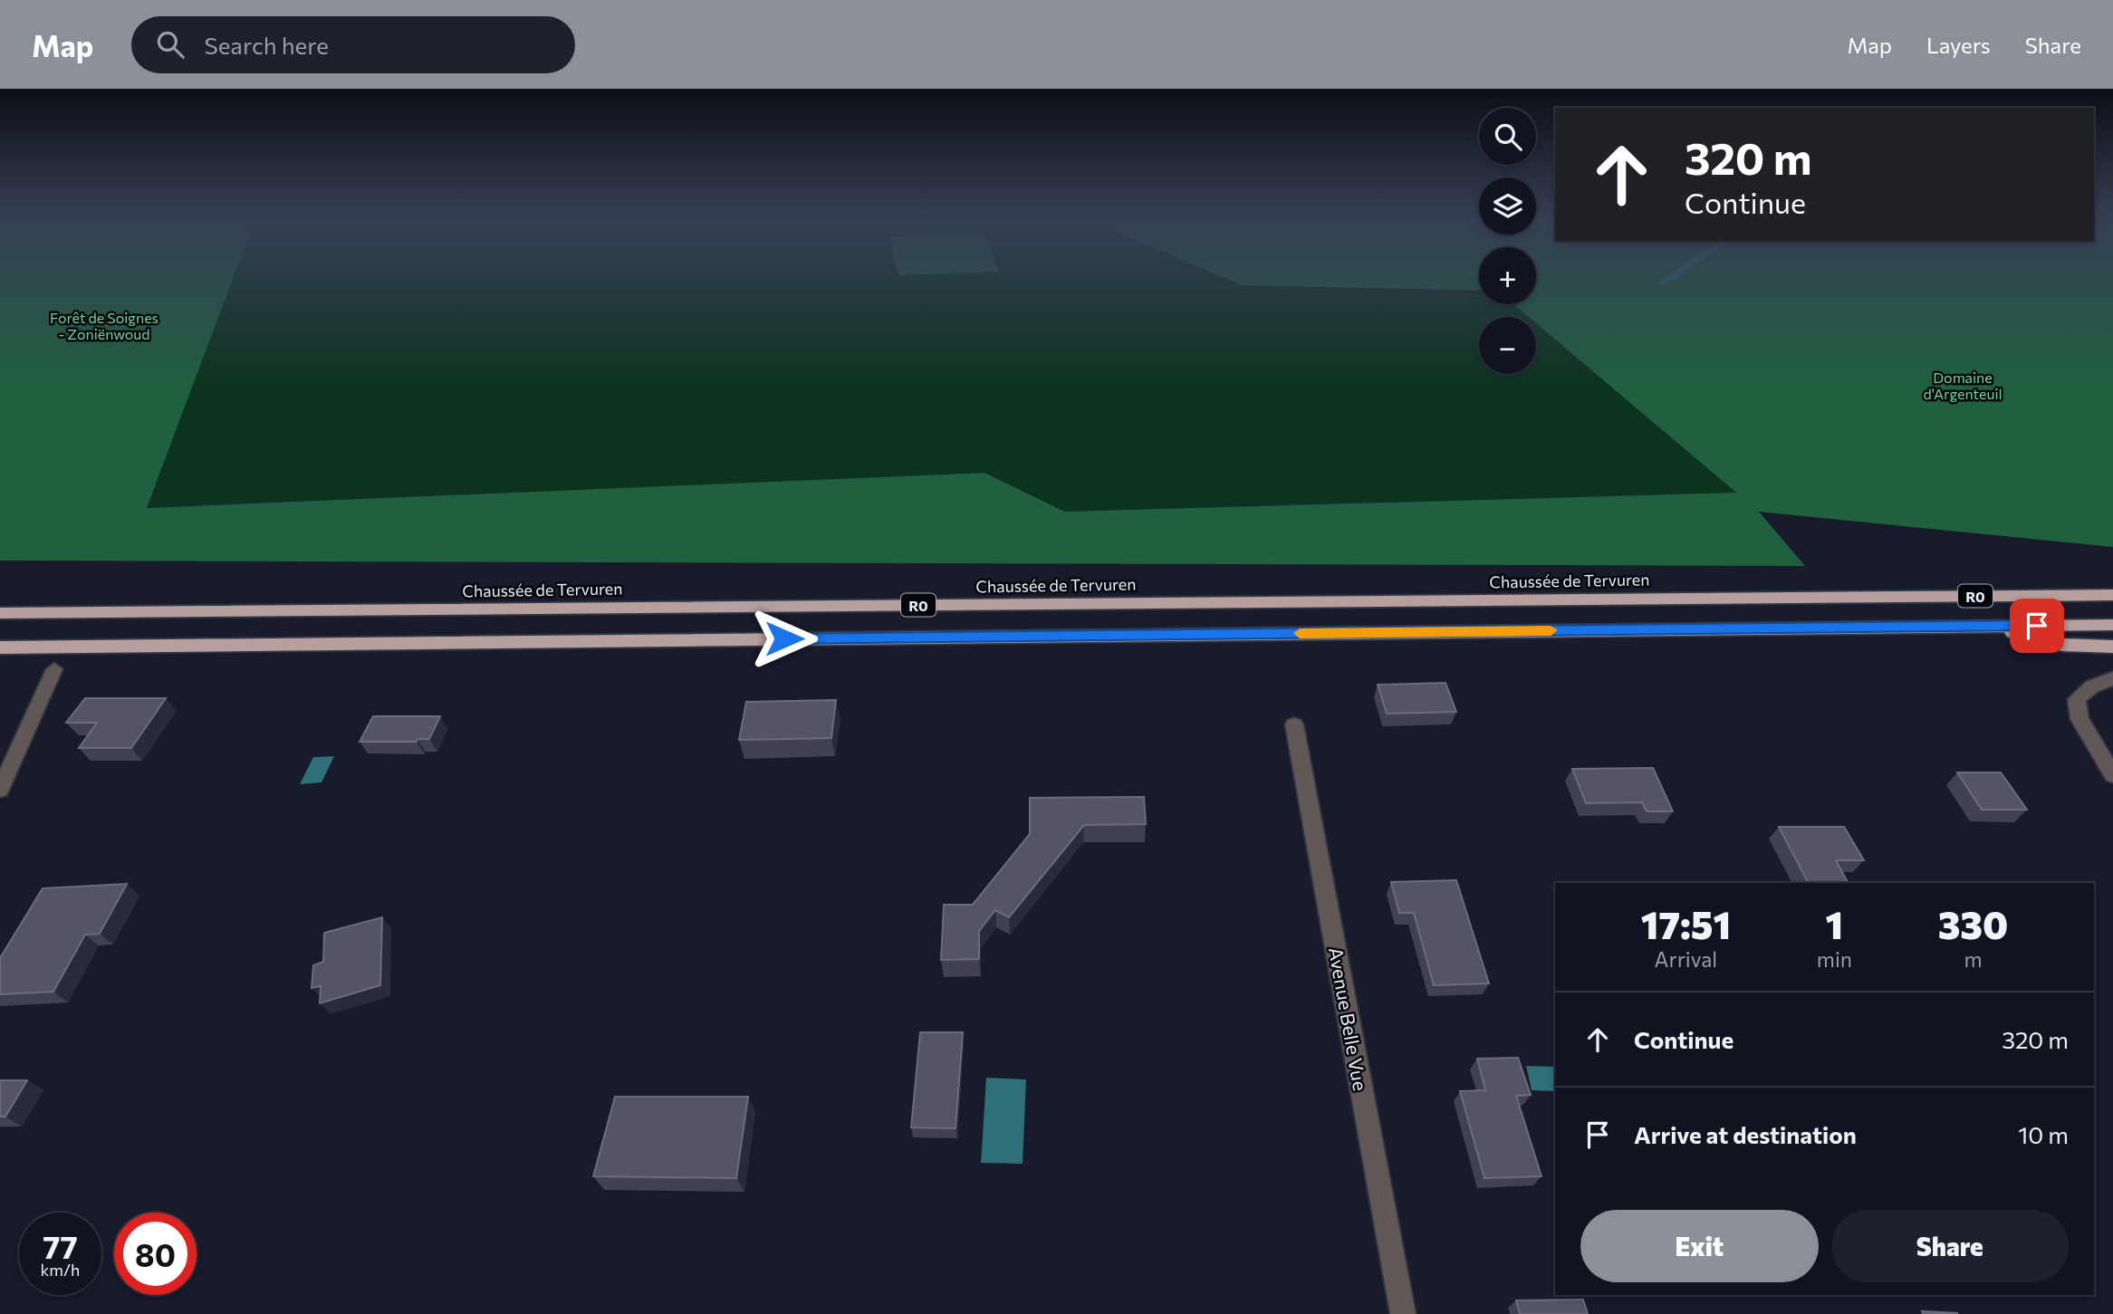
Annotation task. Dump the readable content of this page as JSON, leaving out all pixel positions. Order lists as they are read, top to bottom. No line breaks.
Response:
{"streets":{"highway":["Chaussée de Tervuren","R0"],"street":["Avenue Belle Vue"]},"parks":["Forêt de Soignes - Zoniënwoud","Domaine d'Argenteuil"],"page":{"header":"Map","search":"Search here","nav":["Map","Layers","Share"],"map_buttons":["+","−"],"turn":["320 m","Continue"],"eta":["17:51","Arrival","1","min","330","m"],"list":[{"name":"Continue","value":"320 m"},{"name":"Arrive at destination","value":"10 m"}],"buttons":["Exit","Share"],"speed":"77 km/h","limit":"80"}}
